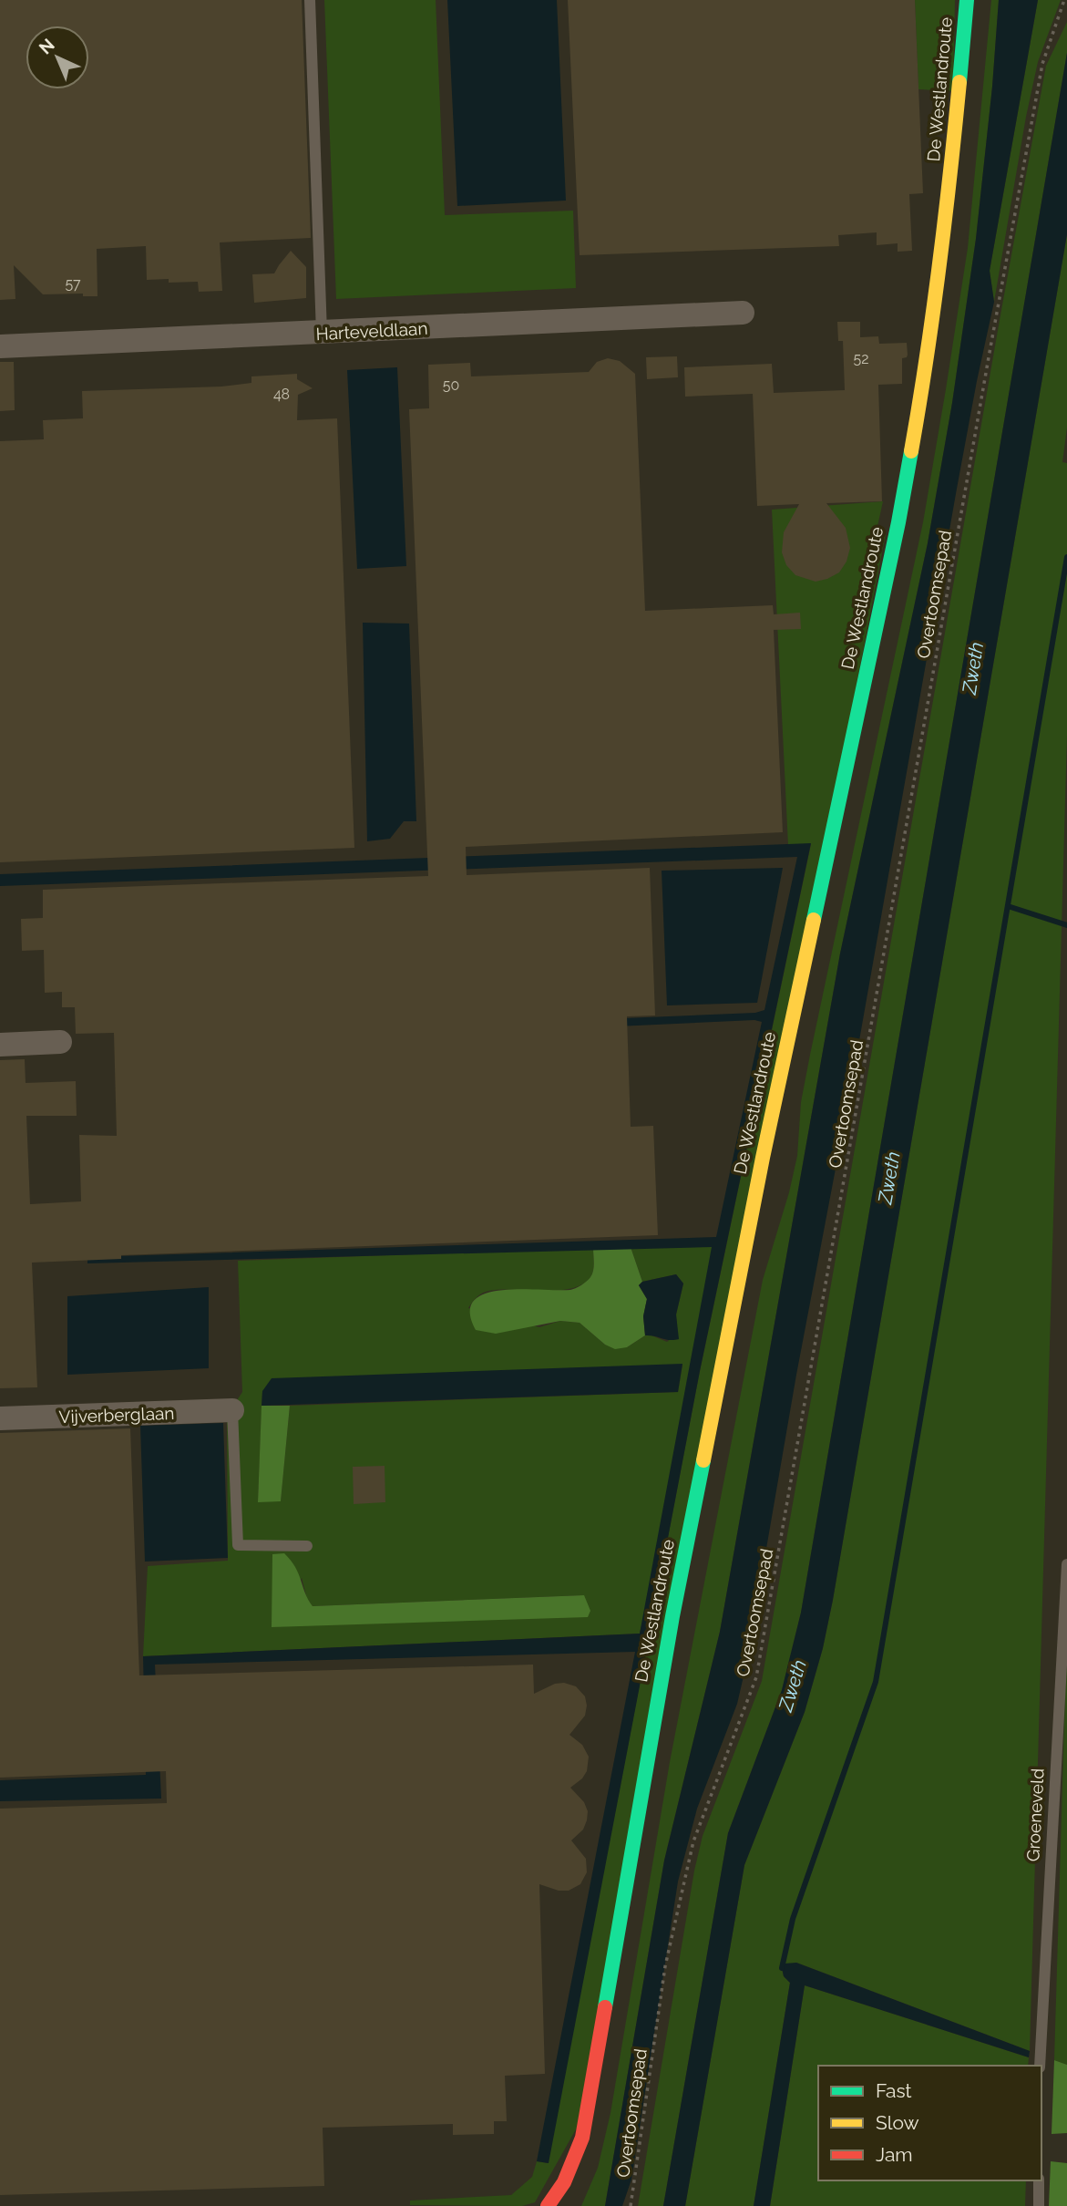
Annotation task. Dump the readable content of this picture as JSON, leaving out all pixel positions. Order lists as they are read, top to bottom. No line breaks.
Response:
{"streets":{"main road":["De Westlandroute"],"street":["Harteveldlaan","Vijverberglaan"],"lane":["Groeneveld"],"path":["Overtoomsepad"]},"water":["Zweth"],"house_numbers":["57","52","50","48"],"legend":["Fast","Slow","Jam"],"north":"top left"}
